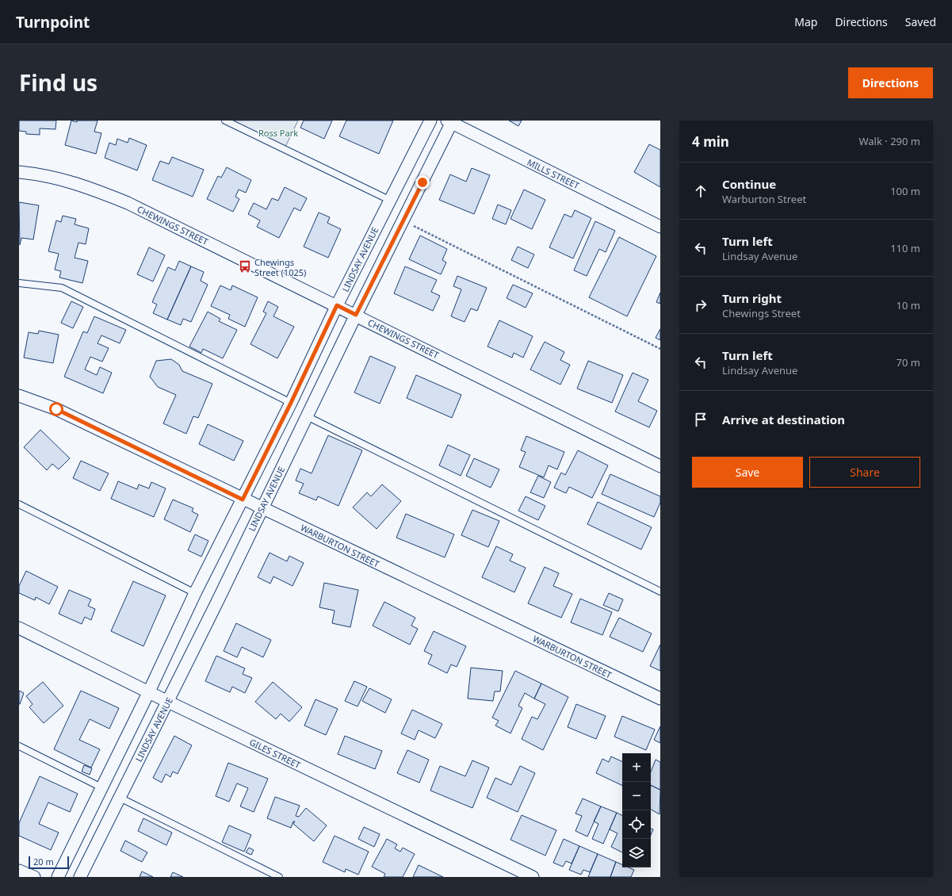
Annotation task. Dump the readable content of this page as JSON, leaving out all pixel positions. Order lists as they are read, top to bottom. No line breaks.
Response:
{"streets":{"street":["MILLS STREET","CHEWINGS STREET","LINDSAY AVENUE","WARBURTON STREET","GILES STREET"]},"crossings":[["MILLS STREET","LINDSAY AVENUE"],["CHEWINGS STREET","LINDSAY AVENUE"],["LINDSAY AVENUE","WARBURTON STREET"],["LINDSAY AVENUE","GILES STREET"]],"parks":["Ross Park"],"places":{"bus stop":["Chewings Street (1025)"]},"scale_bar":"20 m","page":{"header":"Turnpoint","nav":["Map","Directions","Saved"],"title":"Find us","buttons":["Directions",["Save","Share"]],"heading":["4 min","Walk · 290 m"],"list":[["Continue","Warburton Street","100 m"],["Turn left","Lindsay Avenue","110 m"],["Turn right","Chewings Street","10 m"],["Turn left","Lindsay Avenue","70 m"],"Arrive at destination"],"map_buttons":["+","−"],"scale":"20 m"}}
